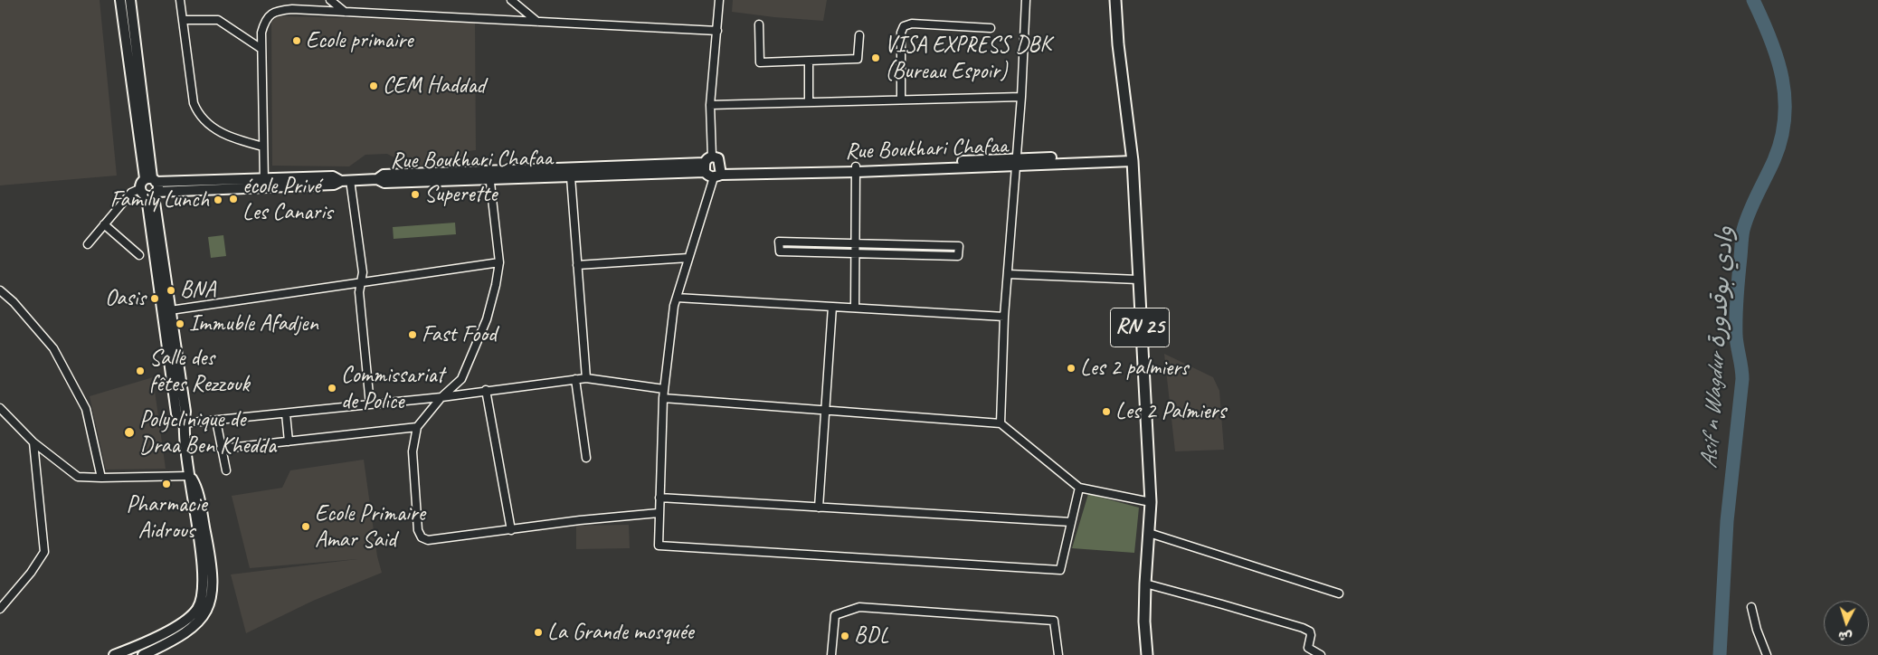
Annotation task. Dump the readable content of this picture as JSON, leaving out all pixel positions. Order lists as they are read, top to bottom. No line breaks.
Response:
{"streets":{"main road":["Rue Boukhari Chafaa","RN 25"]},"crossings":[["Rue Boukhari Chafaa","RN 25"]],"water":["Asif n Wagdur وادي بوقدورة"],"places":["Ecole primaire","VISA EXPRESS DBK (Bureau Espoir)","CEM Haddad","Superette","école Privé Les Canaris","Family Lunch","BNA","Oasis","Immuble Afadjen","Fast Food","Les 2 palmiers","Salle des fêtes Rezzouk","Commissariat de Police","Les 2 Palmiers","Polyclinique de Draa Ben Khedda","Pharmacie Aidrous","Ecole Primaire Amar Said","La Grande mosquée","BDL"],"north":"bottom"}
